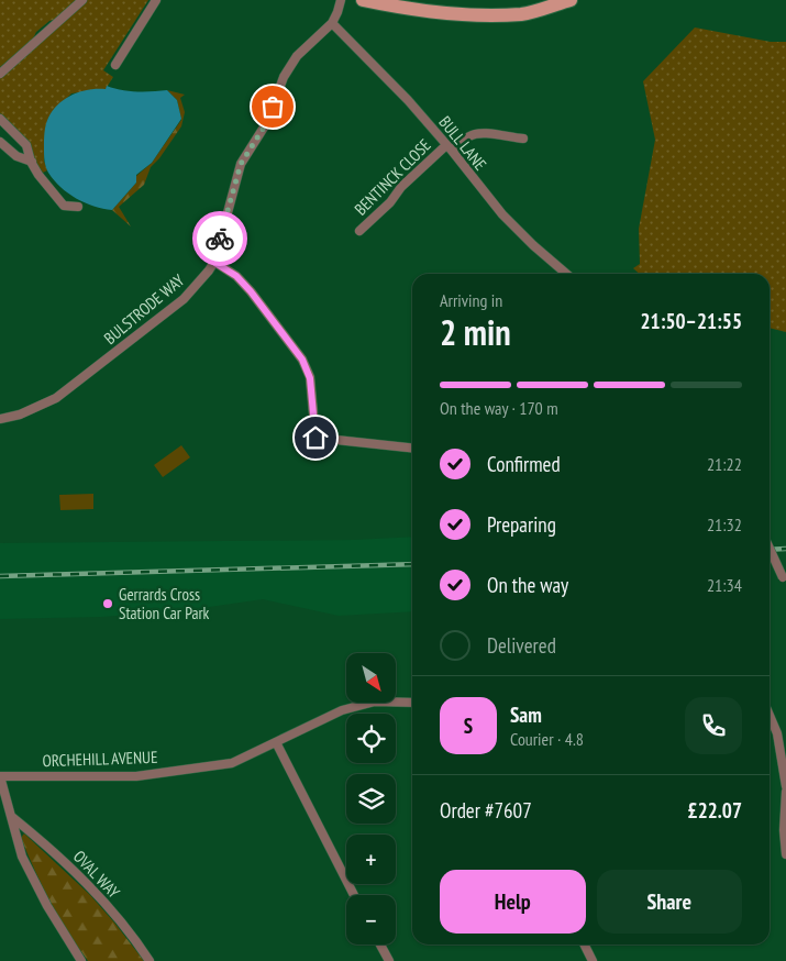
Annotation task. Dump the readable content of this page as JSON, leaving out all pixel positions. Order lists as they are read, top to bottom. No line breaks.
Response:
{"streets":{"street":["BULL LANE","BENTINCK CLOSE","BULSTRODE WAY","ORCHEHILL AVENUE","OVAL WAY"]},"crossings":[["BULL LANE","BENTINCK CLOSE"],["BULL LANE","BULSTRODE WAY"]],"places":["Gerrards Cross Station Car Park"],"north":"bottom right","page":{"heading":["2 min","Arriving in","21:50–21:55"],"panel":["Sam","Courier · 4.8","Order #7607","£22.07"],"bar":"On the way · 170 m","list":[["Confirmed","21:22"],["Preparing","21:32"],["On the way","21:34"],"Delivered"],"map_buttons":["+","−"],"round":"S","buttons":["Help","Share"]}}
